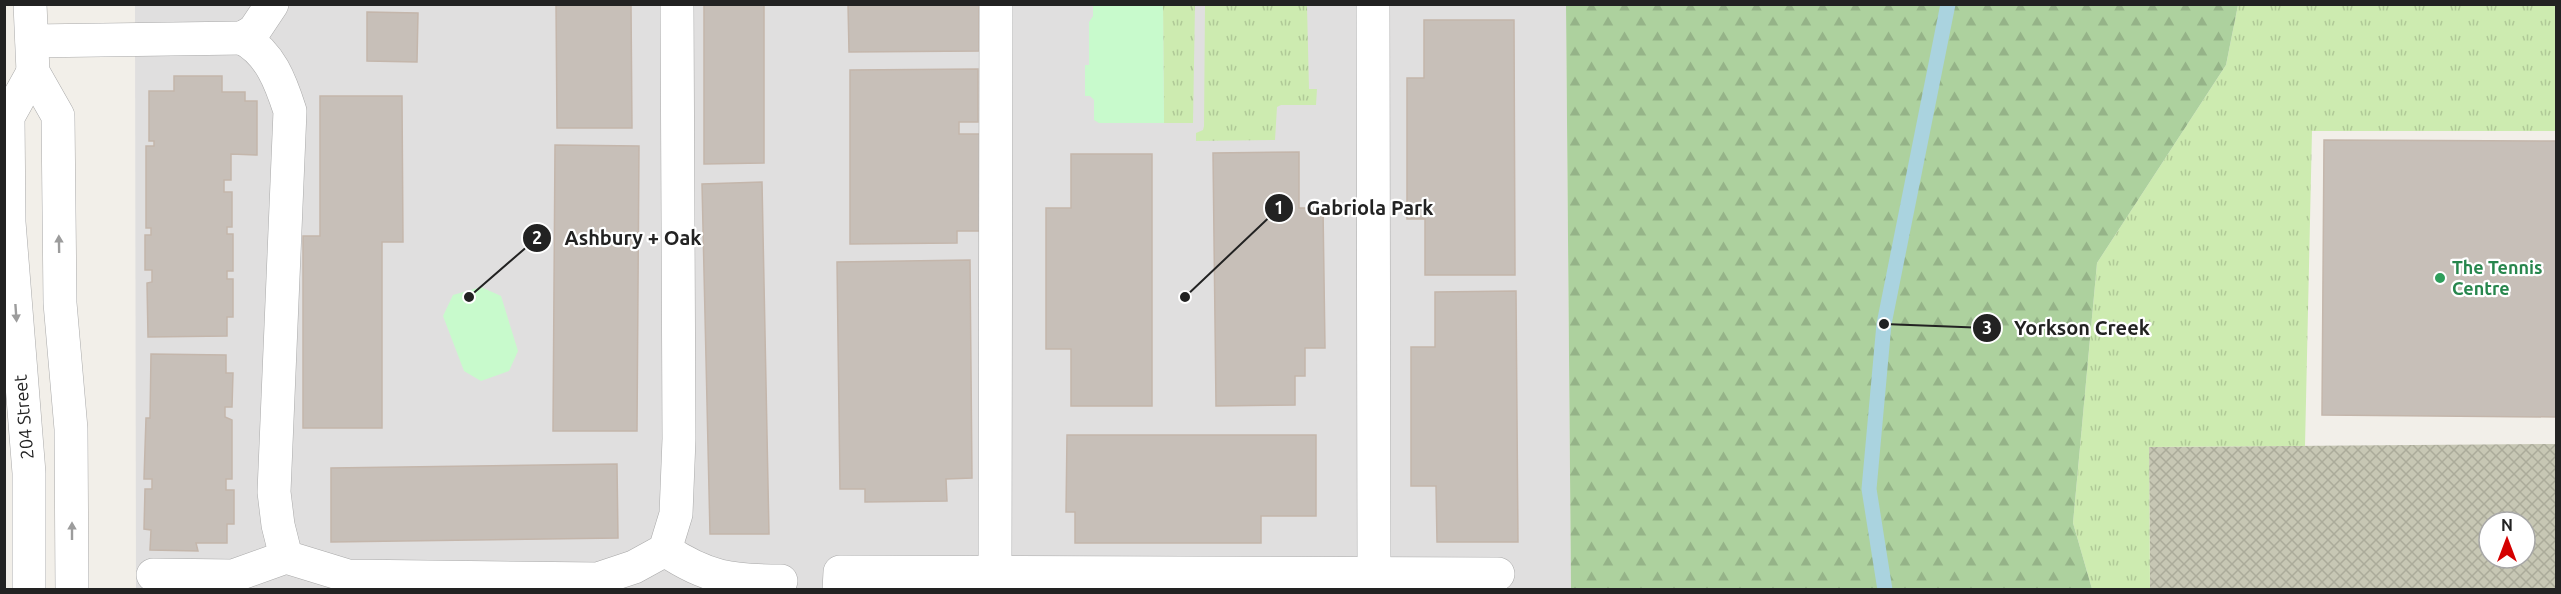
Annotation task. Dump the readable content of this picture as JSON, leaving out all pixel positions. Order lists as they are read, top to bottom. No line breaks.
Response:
{"streets":{"street":["204 Street"]},"places":["The Tennis Centre","Ashbury + Oak","Gabriola Park","Yorkson Creek"],"north":"top"}
